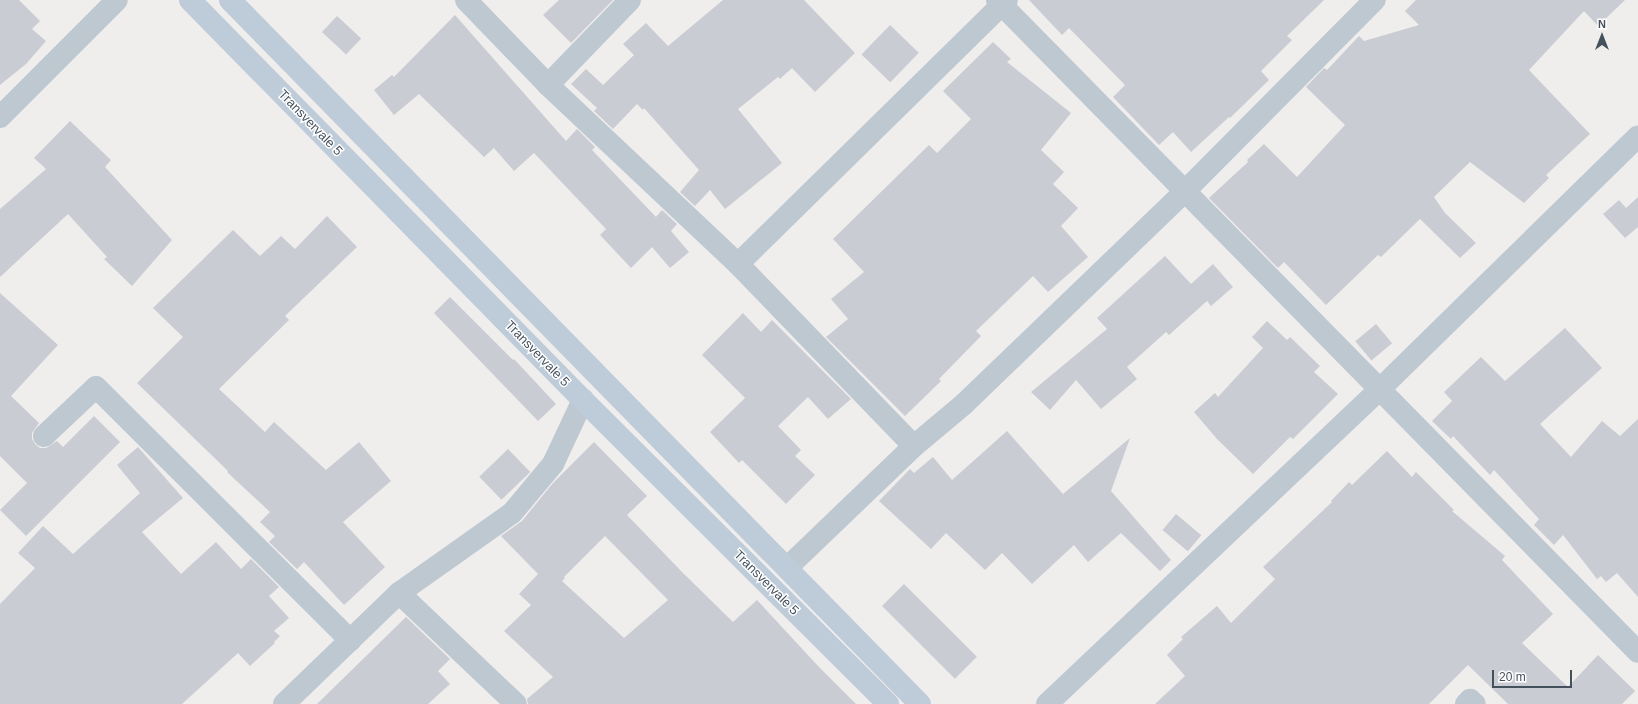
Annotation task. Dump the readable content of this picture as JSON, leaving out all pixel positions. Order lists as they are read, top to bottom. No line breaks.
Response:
{"streets":{"main road":["Transvervale 5"]},"scale_bar":"20 m","north":"top"}
